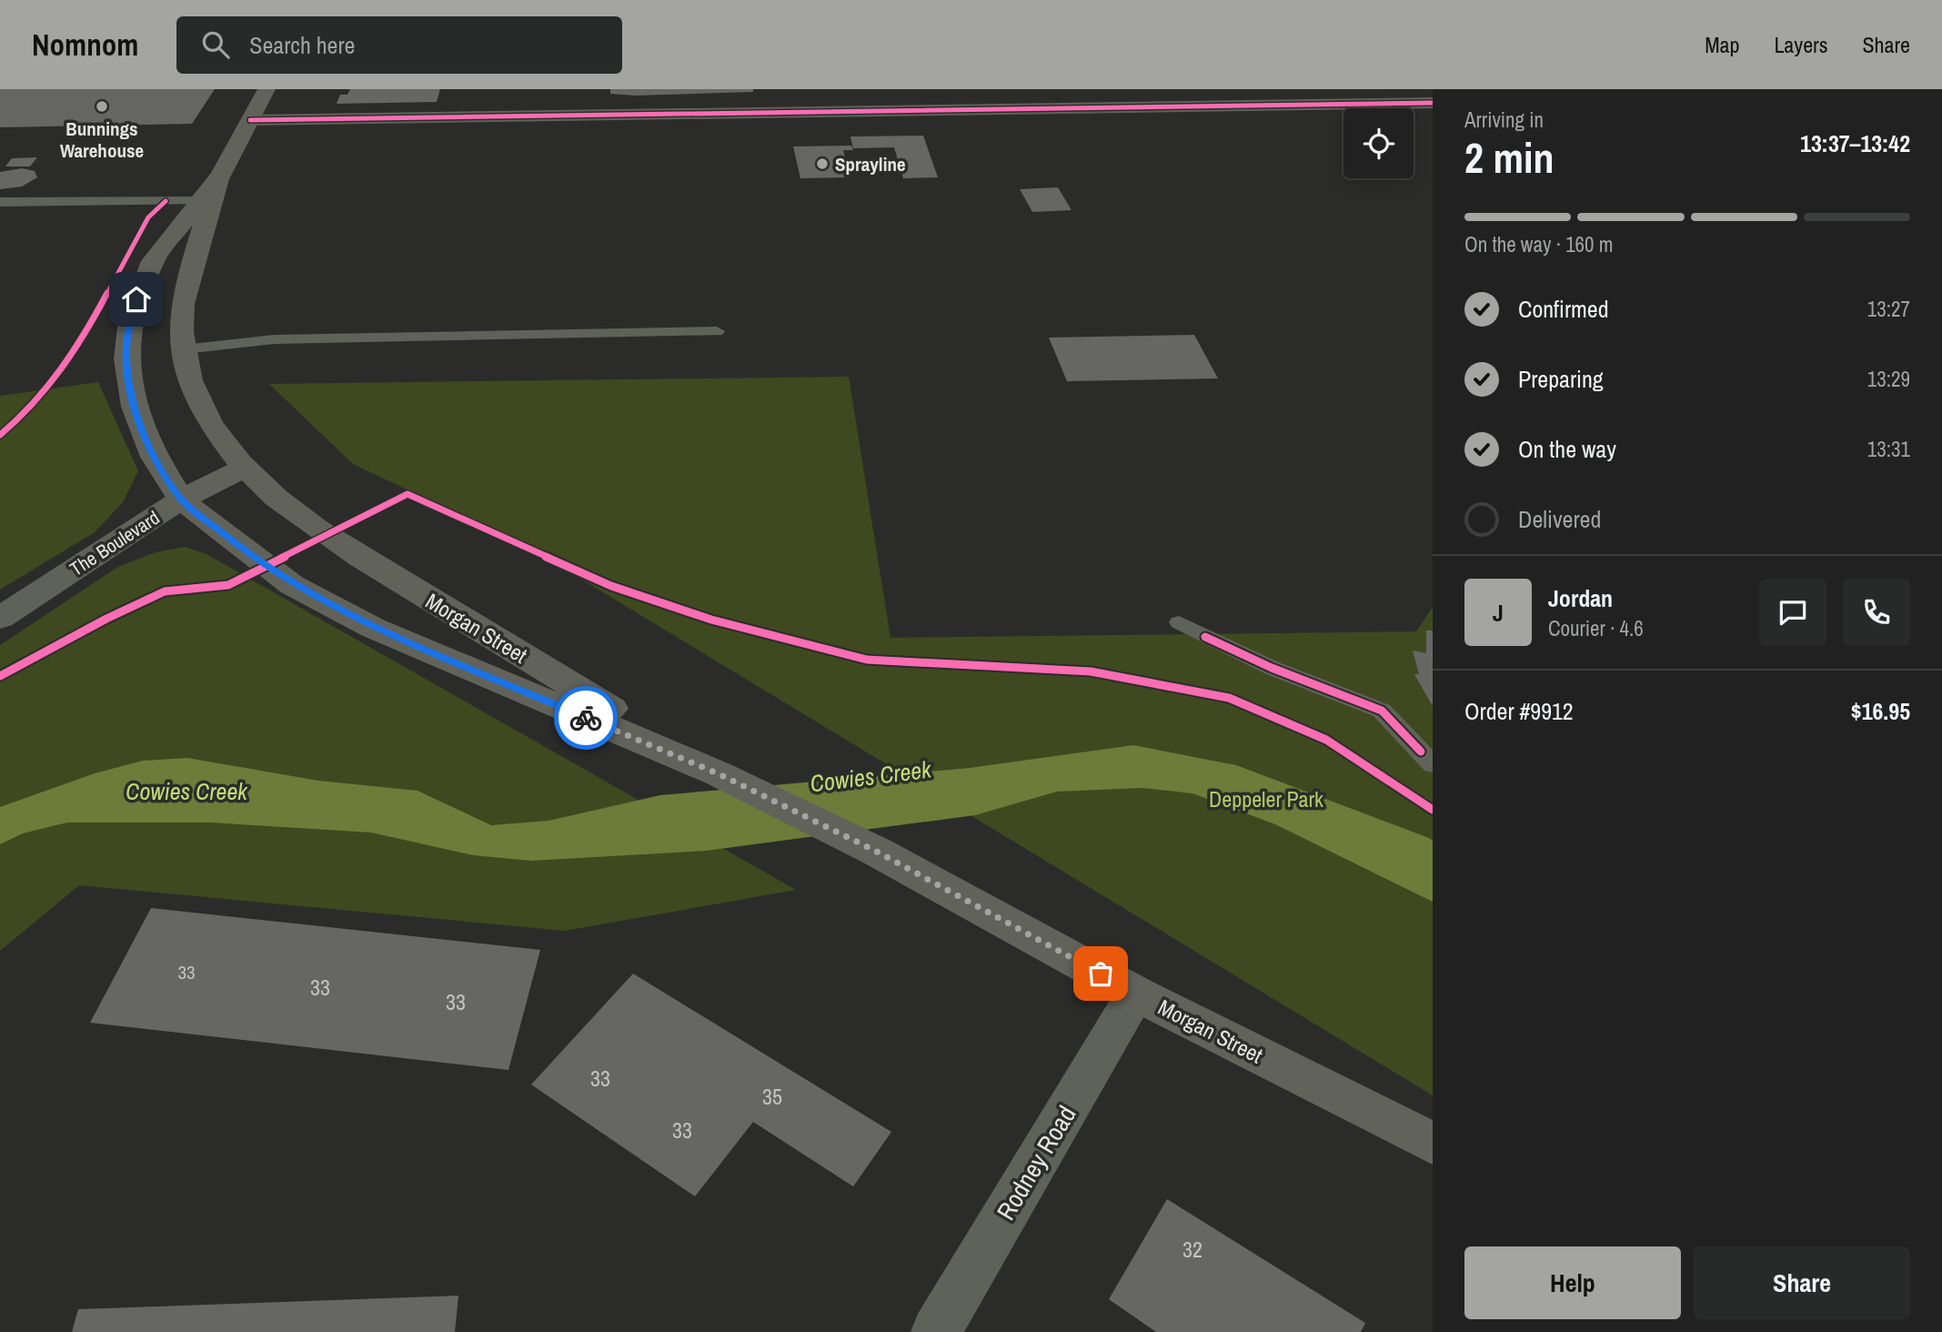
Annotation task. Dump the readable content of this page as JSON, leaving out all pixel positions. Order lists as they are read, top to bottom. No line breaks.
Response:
{"streets":{"main road":["The Boulevard","Morgan Street"],"street":["Rodney Road"]},"crossings":[["The Boulevard","Morgan Street"],["Morgan Street","Rodney Road"]],"water":["Cowies Creek"],"parks":["Deppeler Park"],"places":["Bunnings Warehouse","Sprayline"],"house_numbers":["33","33","33","33","35","33","32"],"page":{"header":"Nomnom","search":"Search here","nav":["Map","Layers","Share"],"heading":["2 min","Arriving in","13:37–13:42"],"panel":["Jordan","Courier · 4.6","Order #9912","$16.95"],"bar":"On the way · 160 m","list":[["Confirmed","13:27"],["Preparing","13:29"],["On the way","13:31"],"Delivered"],"round":"J","buttons":["Help","Share"]}}
